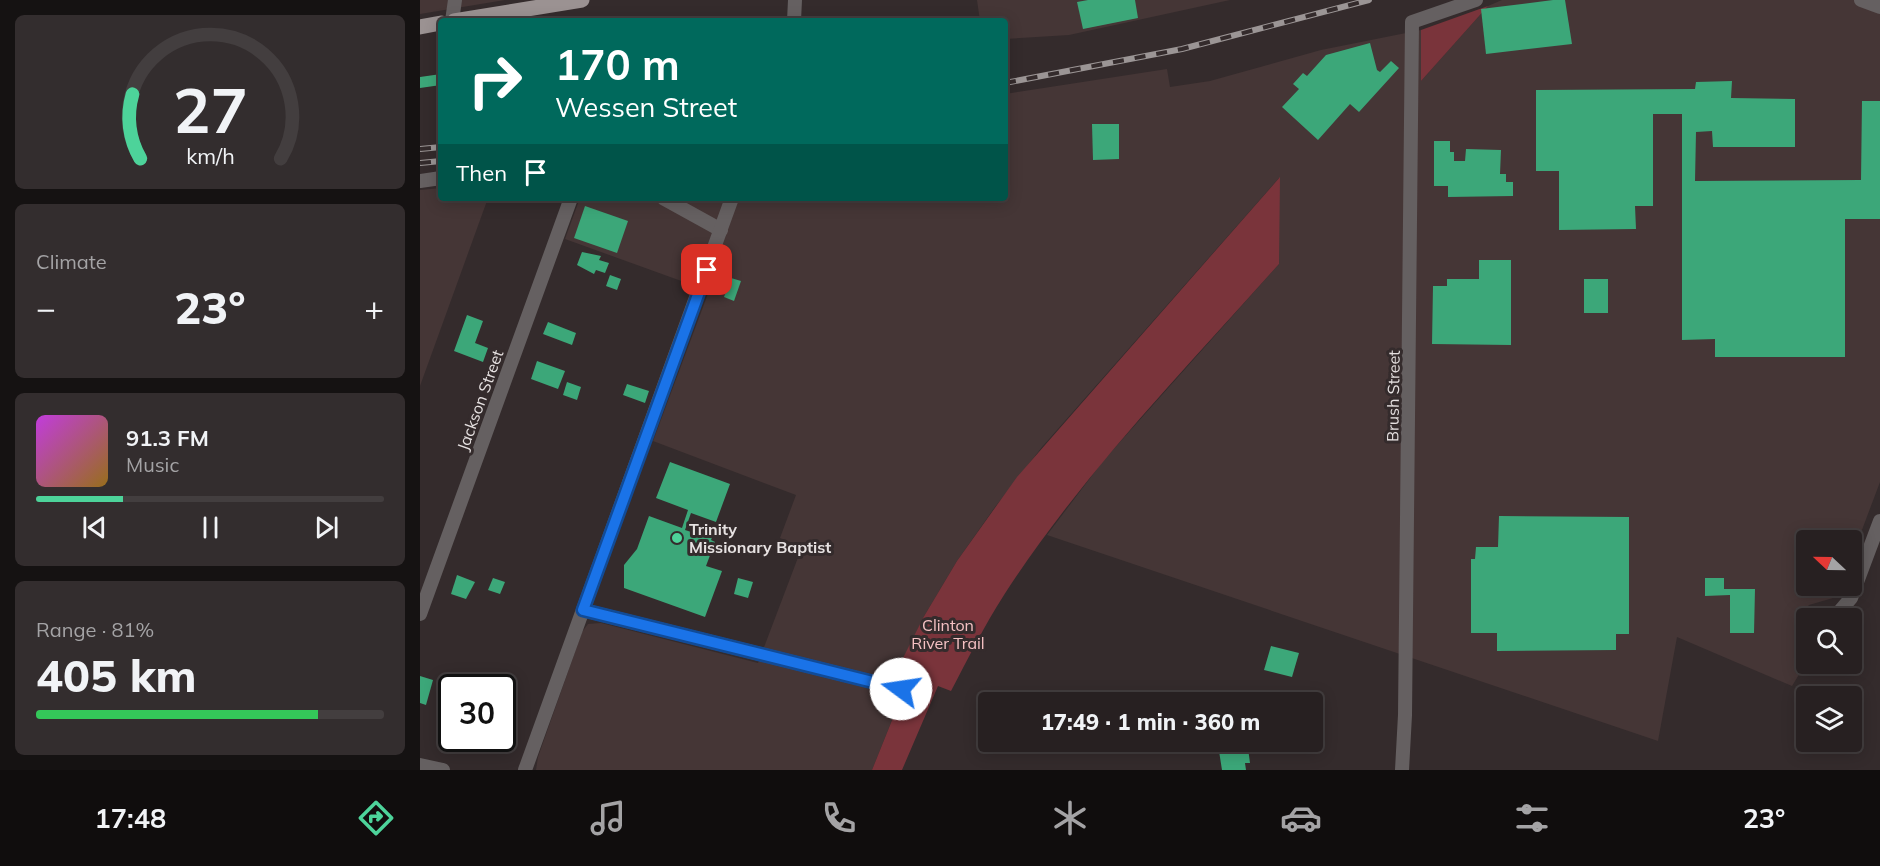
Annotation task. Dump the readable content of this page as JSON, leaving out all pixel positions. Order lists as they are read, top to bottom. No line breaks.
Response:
{"streets":{"street":["Brush Street","Jackson Street"]},"parks":["Clinton River Trail"],"places":["Trinity Missionary Baptist"],"north":"left","page":{"turn":["170 m","Wessen Street"],"then":"Then","tile":["Climate",["Range · 81%","405 km"]],"heat":["−","23°","+"],"song":["91.3 FM","Music"],"limit":"30","trip":"17:49 · 1 min · 360 m","tabs":["17:48","23°"],"gauge":["27","km/h"]}}
